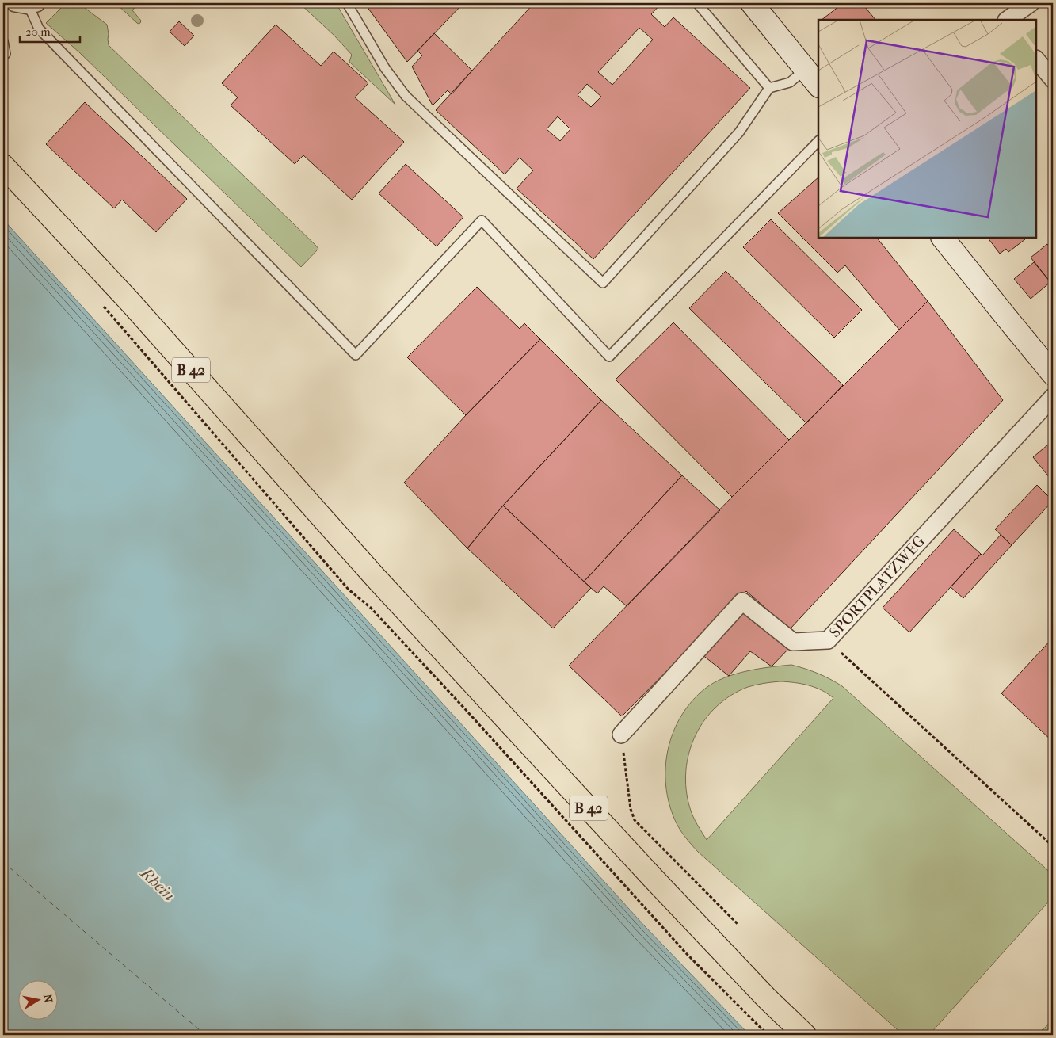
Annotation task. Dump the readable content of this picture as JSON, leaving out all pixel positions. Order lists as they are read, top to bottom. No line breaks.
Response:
{"streets":{"main road":["B 42"],"street":["SPORTPLATZWEG"]},"water":["Rhein"],"scale_bar":"20 m","north":"right"}
